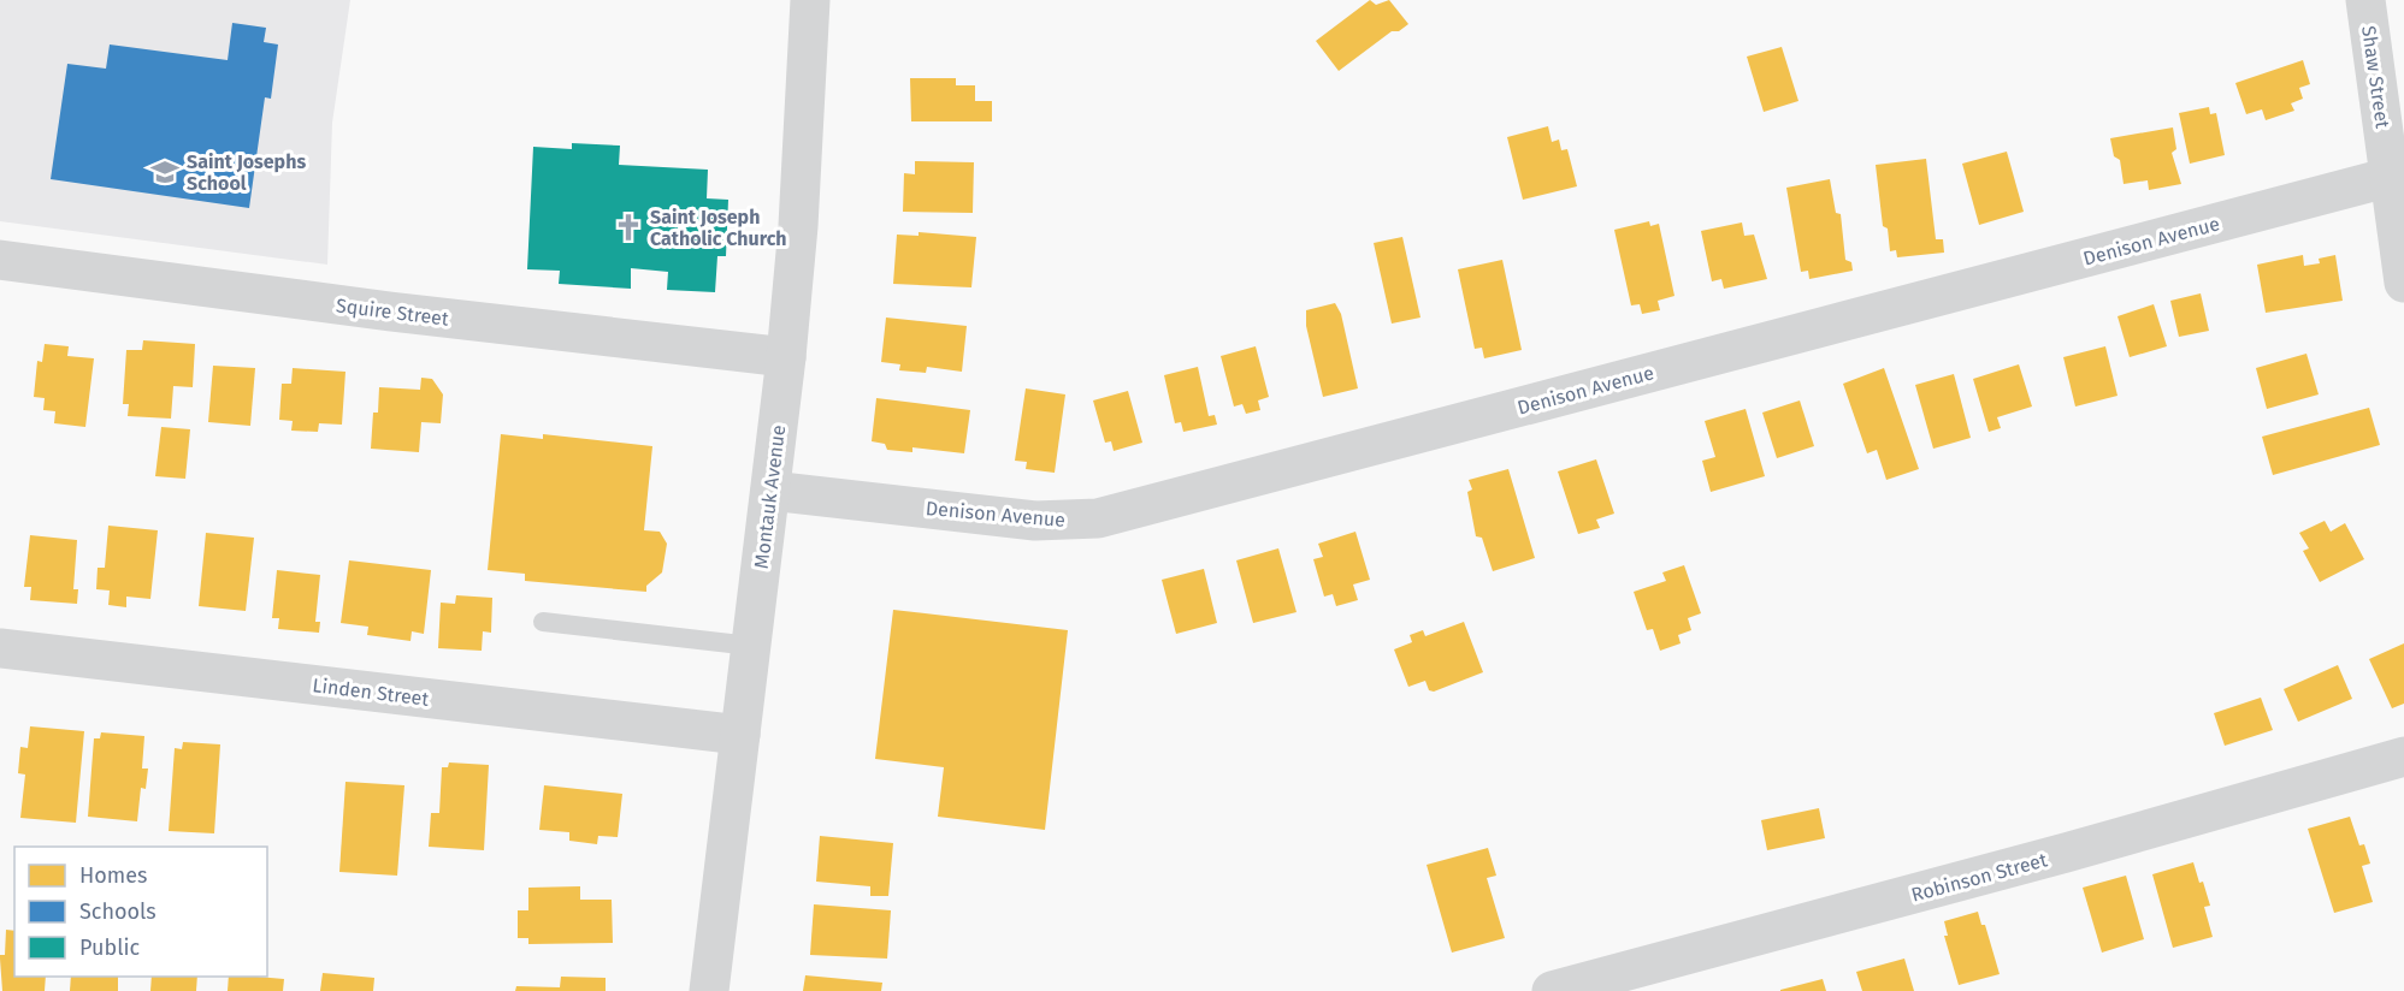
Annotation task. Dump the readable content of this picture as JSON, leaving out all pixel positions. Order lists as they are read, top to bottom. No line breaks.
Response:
{"streets":{"street":["Shaw Street","Denison Avenue","Squire Street","Montauk Avenue","Linden Street","Robinson Street"]},"crossings":[["Shaw Street","Denison Avenue"],["Denison Avenue","Montauk Avenue"],["Squire Street","Montauk Avenue"],["Montauk Avenue","Linden Street"]],"places":{"school or university":["Saint Josephs School"],"church":["Saint Joseph Catholic Church"]},"legend":["Homes","Schools","Public"]}
